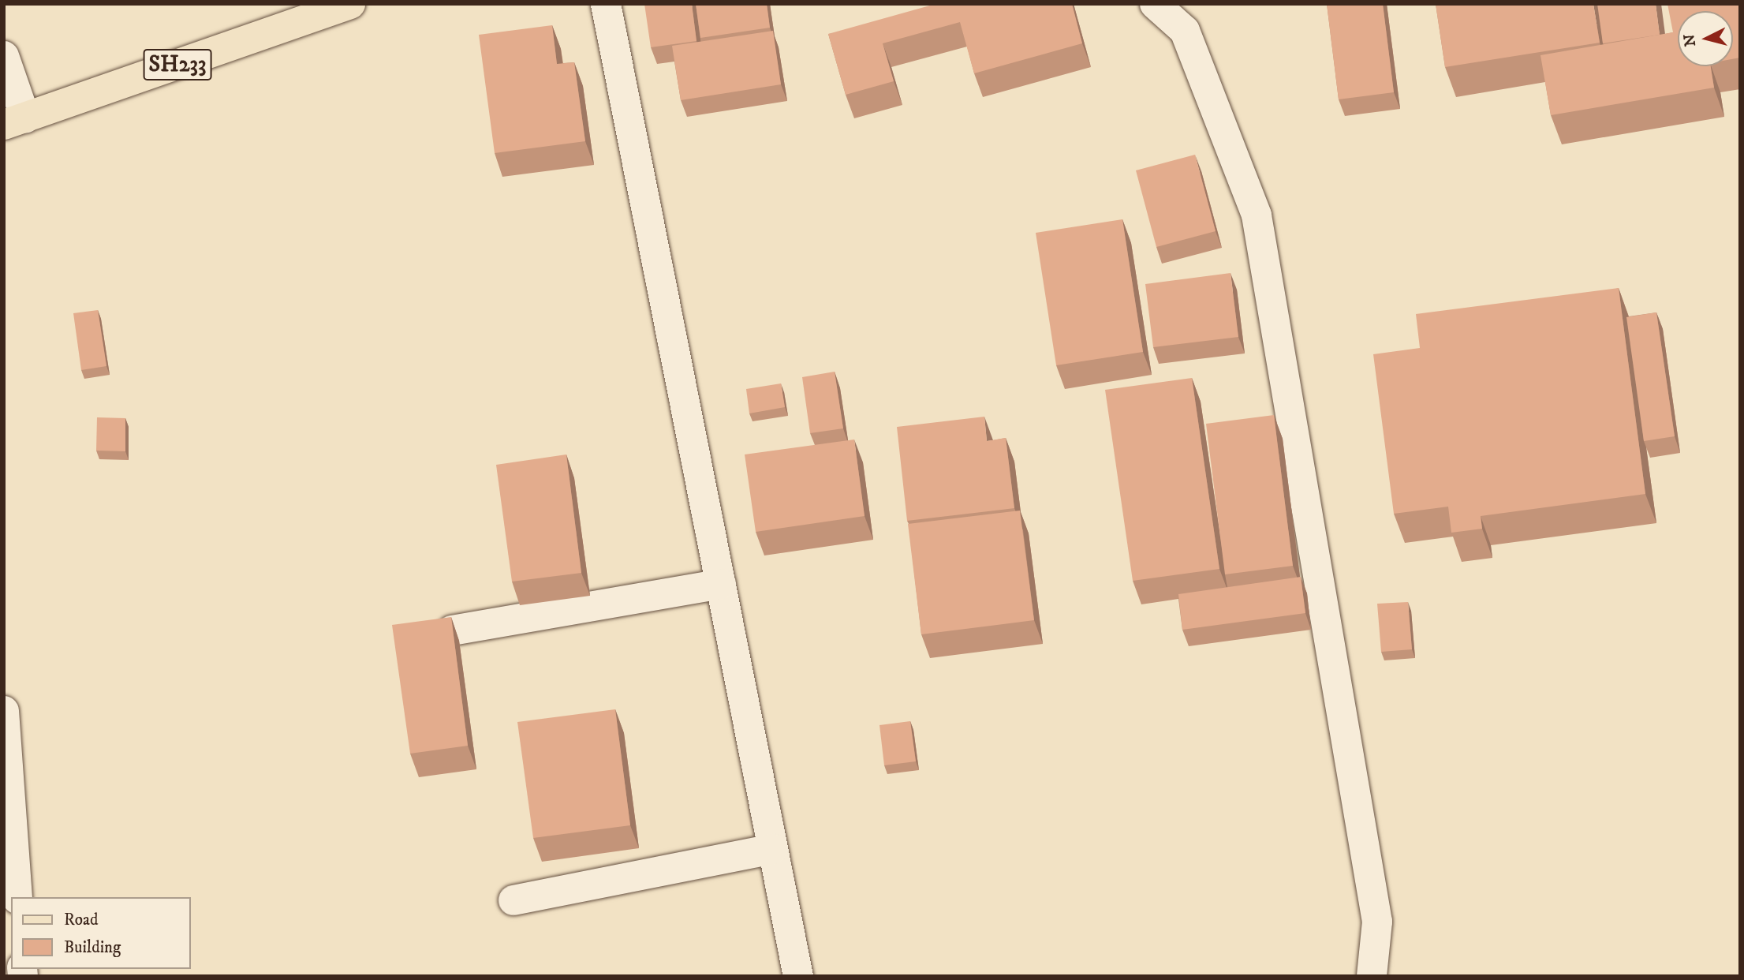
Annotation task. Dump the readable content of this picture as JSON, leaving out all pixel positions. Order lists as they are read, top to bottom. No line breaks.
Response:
{"streets":{"main road":["SH233"]},"legend":["Road","Building"],"north":"left"}
